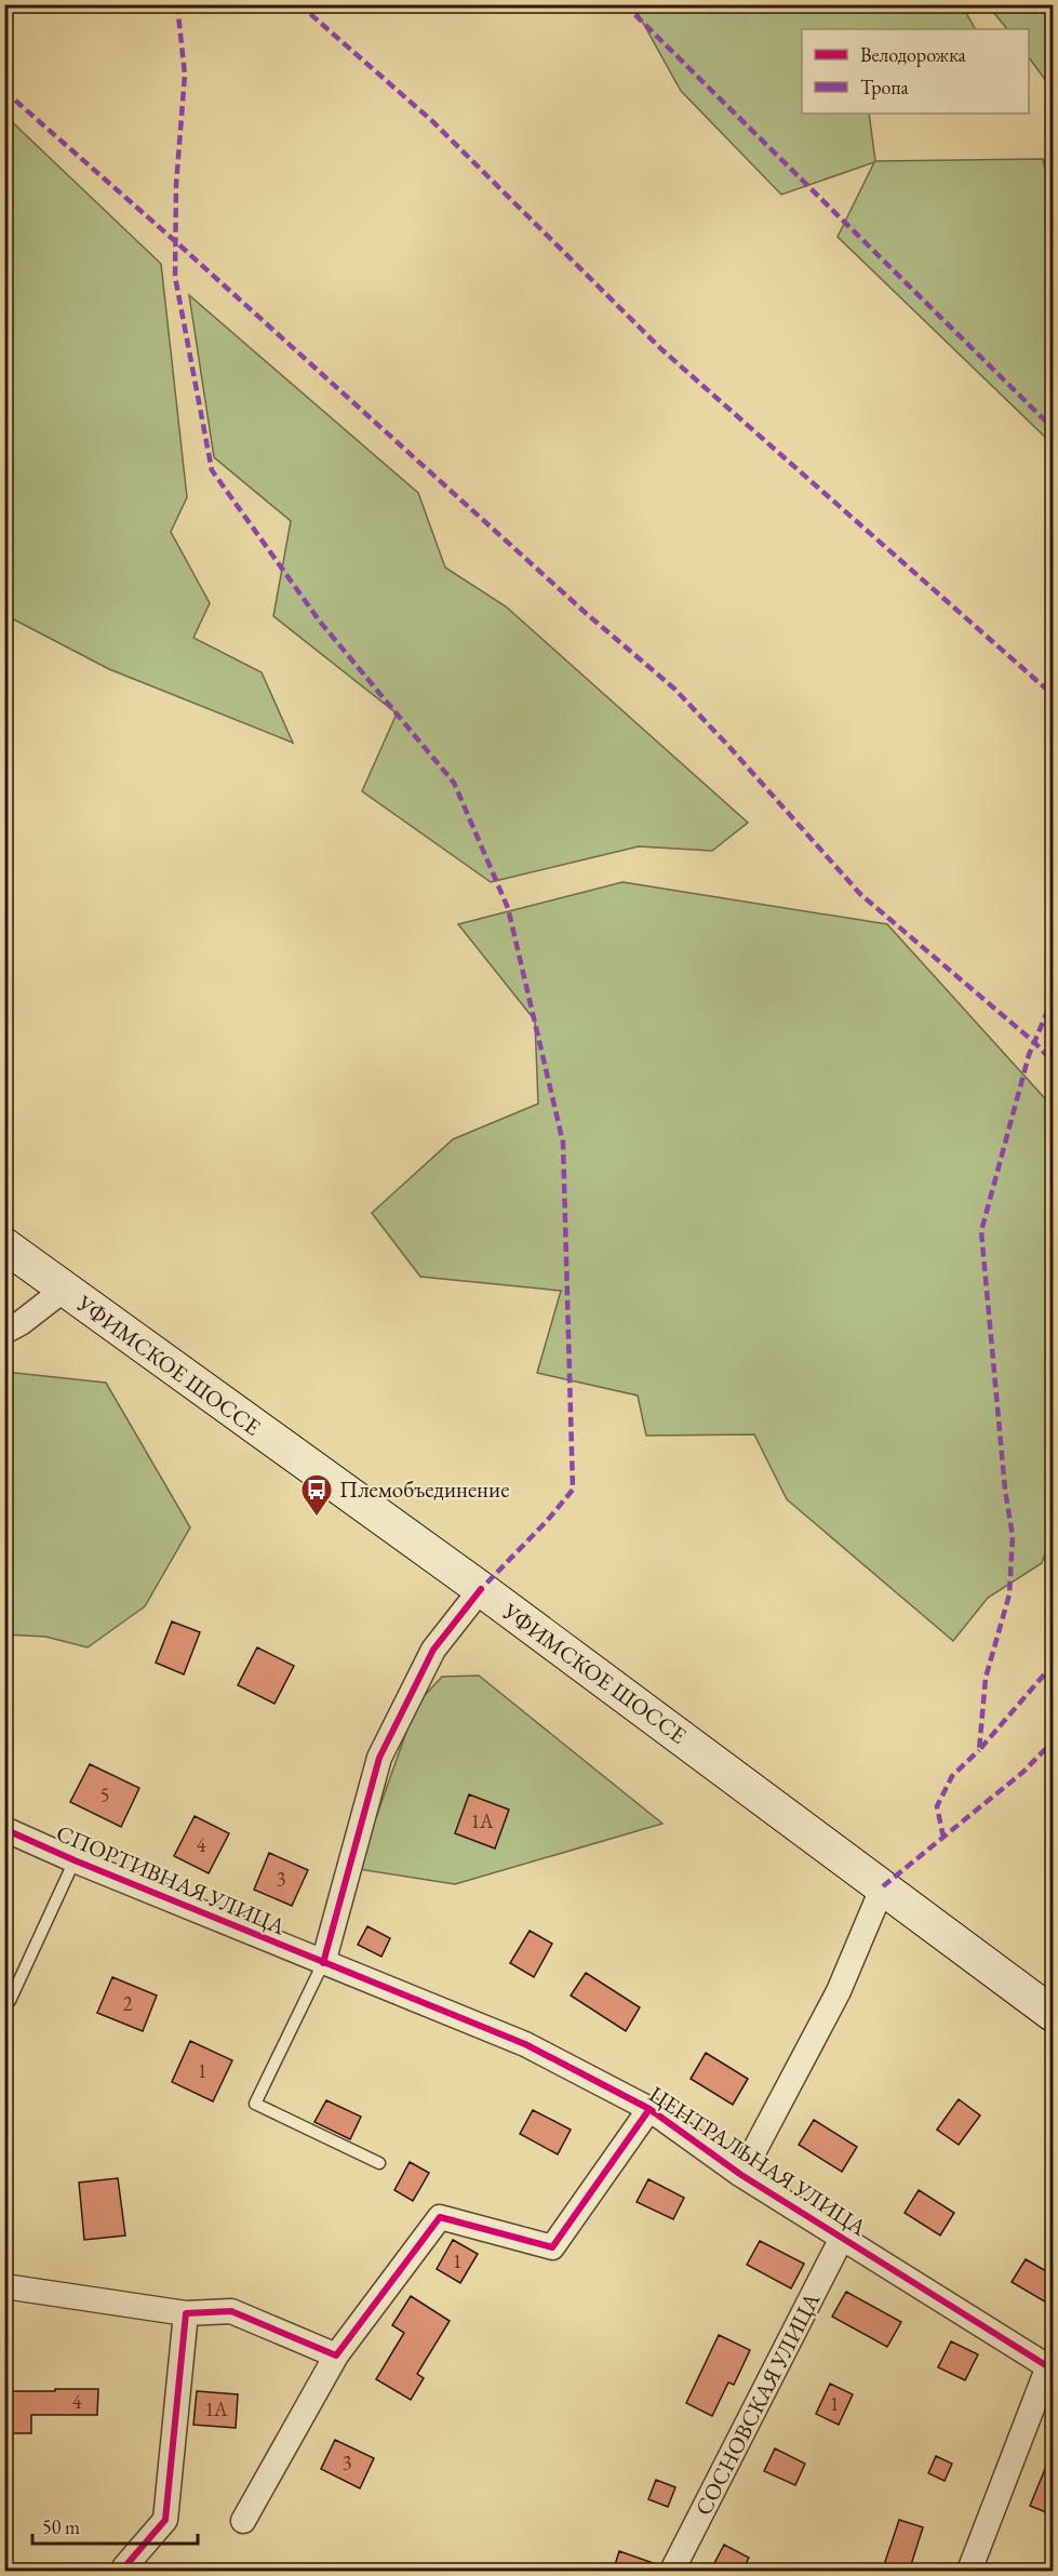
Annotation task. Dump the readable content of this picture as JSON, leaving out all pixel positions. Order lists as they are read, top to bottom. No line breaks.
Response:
{"streets":{"main road":["УФИМСКОЕ ШОССЕ"],"street":["СПОРТИВНАЯ УЛИЦА","ЦЕНТРАЛЬНАЯ УЛИЦА","СОСНОВСКАЯ УЛИЦА"]},"crossings":[["СПОРТИВНАЯ УЛИЦА","ЦЕНТРАЛЬНАЯ УЛИЦА"],["ЦЕНТРАЛЬНАЯ УЛИЦА","СОСНОВСКАЯ УЛИЦА"]],"places":{"bus stop":["Племобъединение"]},"house_numbers":["5","1А","4","3","2","1","1","4","1","1А","3"],"legend":["Велодорожка","Тропа"],"scale_bar":"50 m"}
